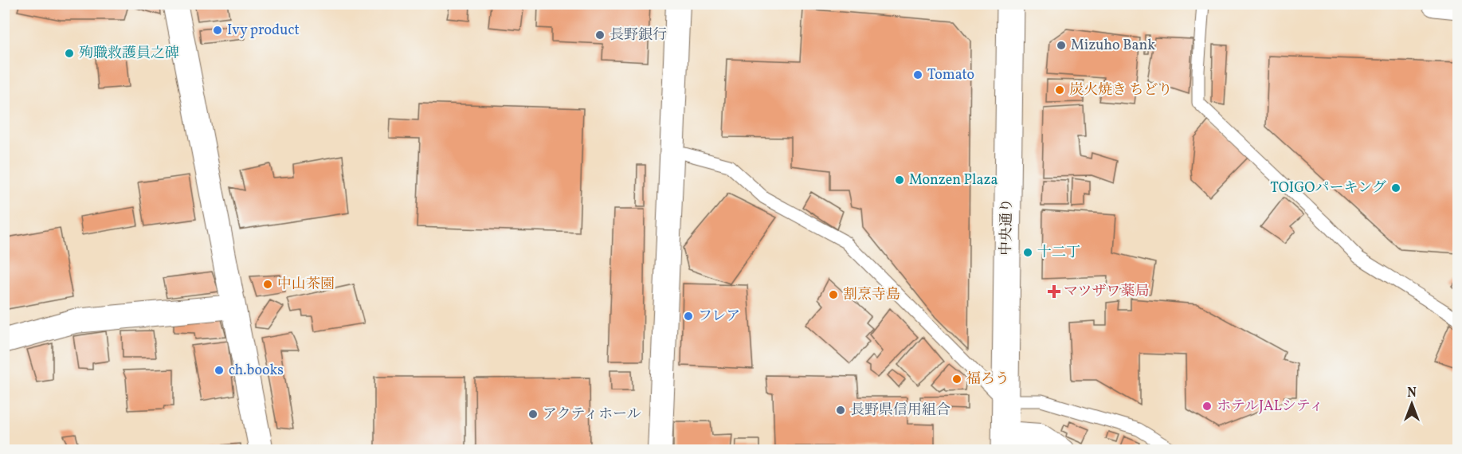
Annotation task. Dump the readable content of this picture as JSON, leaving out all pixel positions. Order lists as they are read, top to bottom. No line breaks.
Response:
{"streets":{"main road":["中央通り"]},"places":{"other":["Ivy product","長野銀行","Mizuho Bank","殉職救護員之碑","Tomato","炭火焼き ちどり","Monzen Plaza","TOIGOパーキング","十二丁","中山茶園","割烹寺島","フレア","ch.books","福ろう","ホテルJALシティ","長野県信用組合","アクティホール"],"health":["マツザワ薬局"]},"north":"top"}
